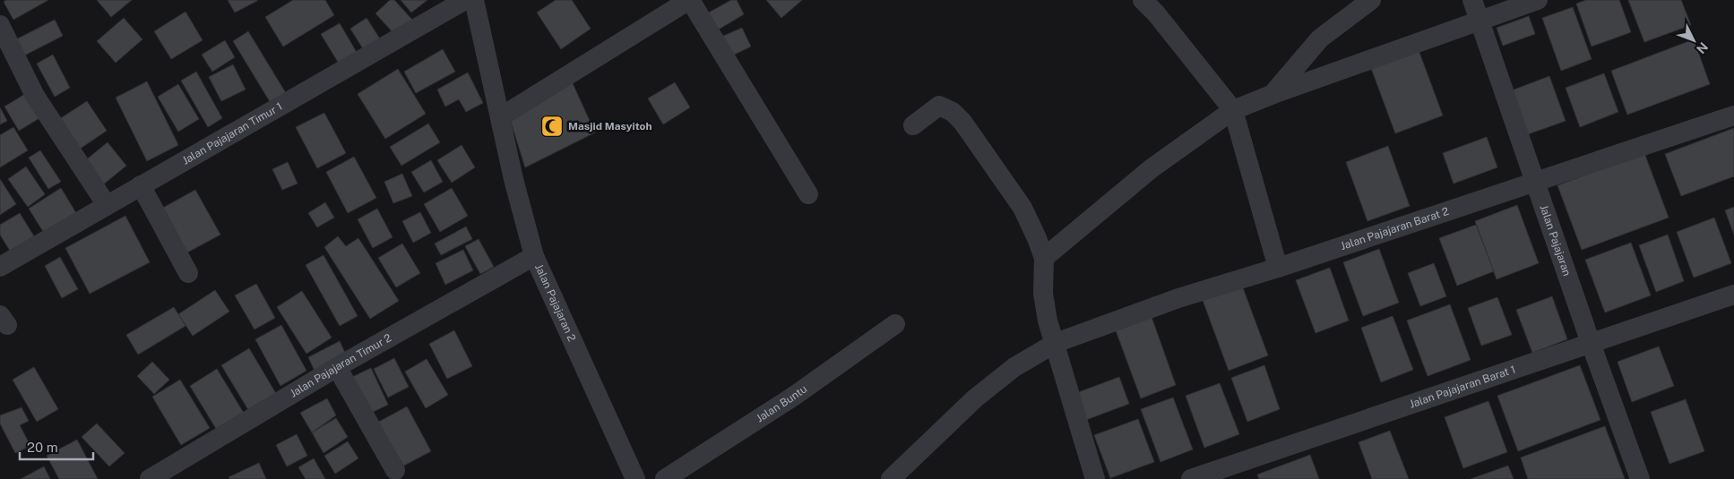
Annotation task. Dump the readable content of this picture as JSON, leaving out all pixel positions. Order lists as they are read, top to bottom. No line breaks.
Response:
{"streets":{"street":["Jalan Pajajaran Timur 1","Jalan Pajajaran Barat 2","Jalan Pajajaran","Jalan Pajajaran 2","Jalan Pajajaran Timur 2","Jalan Pajajaran Barat 1","Jalan Buntu"]},"crossings":[["Jalan Pajajaran Barat 2","Jalan Pajajaran"],["Jalan Pajajaran","Jalan Pajajaran Barat 1"],["Jalan Pajajaran 2","Jalan Pajajaran Timur 2"]],"places":{"mosque":["Masjid Masyitoh"]},"scale_bar":"20 m","north":"bottom right"}
